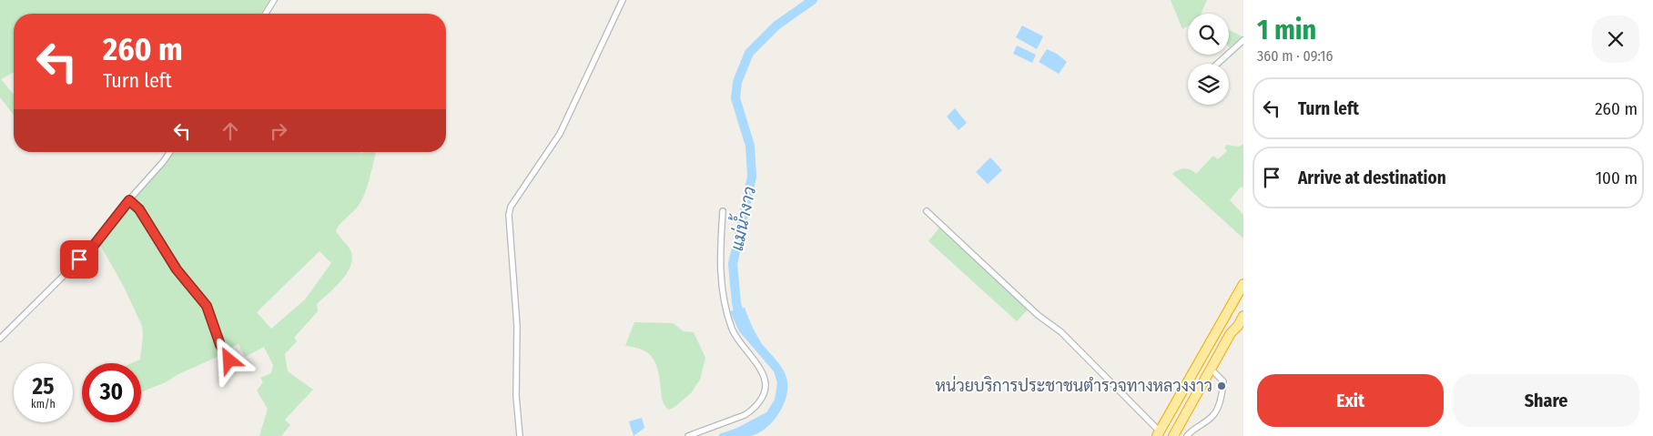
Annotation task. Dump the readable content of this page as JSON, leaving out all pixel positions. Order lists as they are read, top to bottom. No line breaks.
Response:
{"water":["แม่น้ำงาว"],"places":["หน่วยบริการประชาชนตำรวจทางหลวงงาว"],"page":{"heading":["1 min","360 m · 09:16"],"turn":["260 m","Turn left"],"list":[{"name":"Turn left","value":"260 m"},{"name":"Arrive at destination","value":"100 m"}],"speed":"25 km/h","limit":"30","buttons":["Exit","Share"]}}
